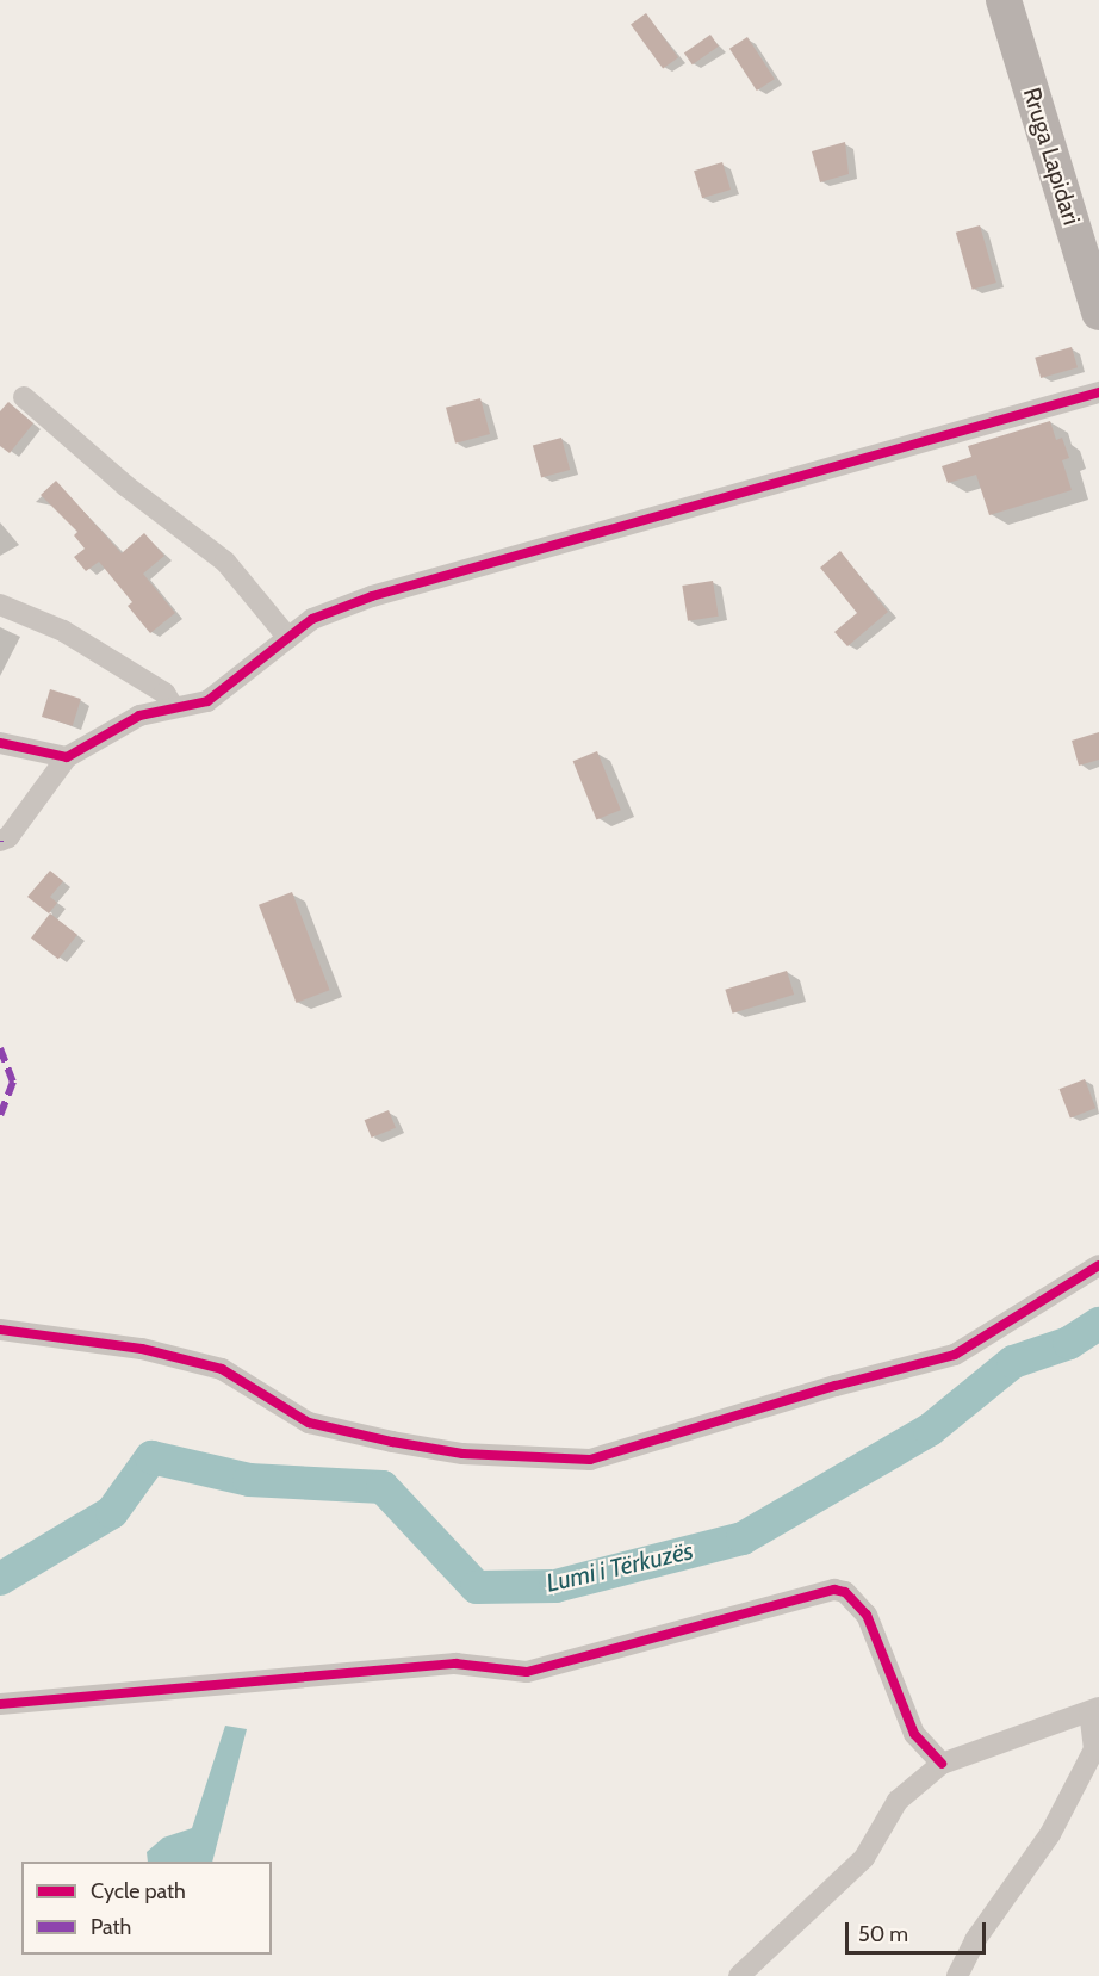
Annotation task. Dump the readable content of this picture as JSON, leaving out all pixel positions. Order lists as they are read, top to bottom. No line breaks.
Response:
{"streets":{"main road":["Rruga Lapidari"]},"water":["Lumi i Tërkuzës"],"legend":["Cycle path","Path"],"scale_bar":"50 m"}
